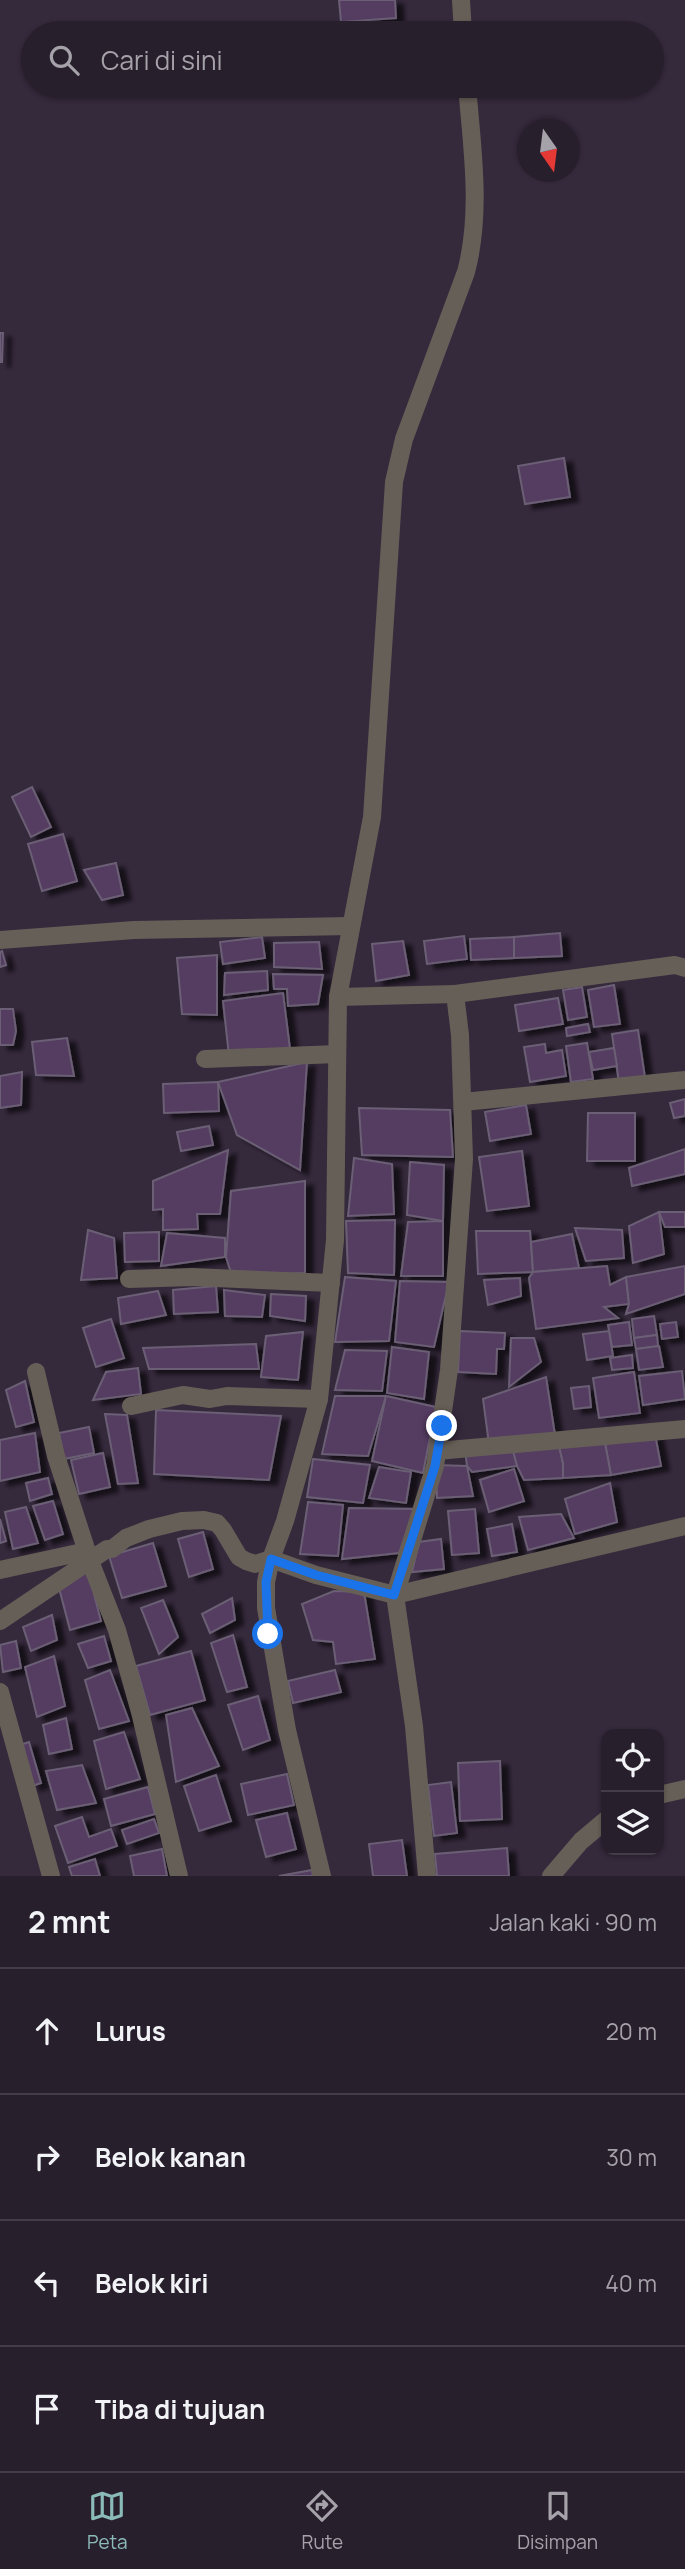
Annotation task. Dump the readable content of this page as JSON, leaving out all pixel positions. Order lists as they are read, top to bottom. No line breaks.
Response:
{"north":"bottom","page":{"search":"Cari di sini","heading":["2 mnt","Jalan kaki · 90 m"],"list":[["Lurus","20 m"],["Belok kanan","30 m"],["Belok kiri","40 m"],"Tiba di tujuan"],"nav":["Peta","Rute","Disimpan"]}}
